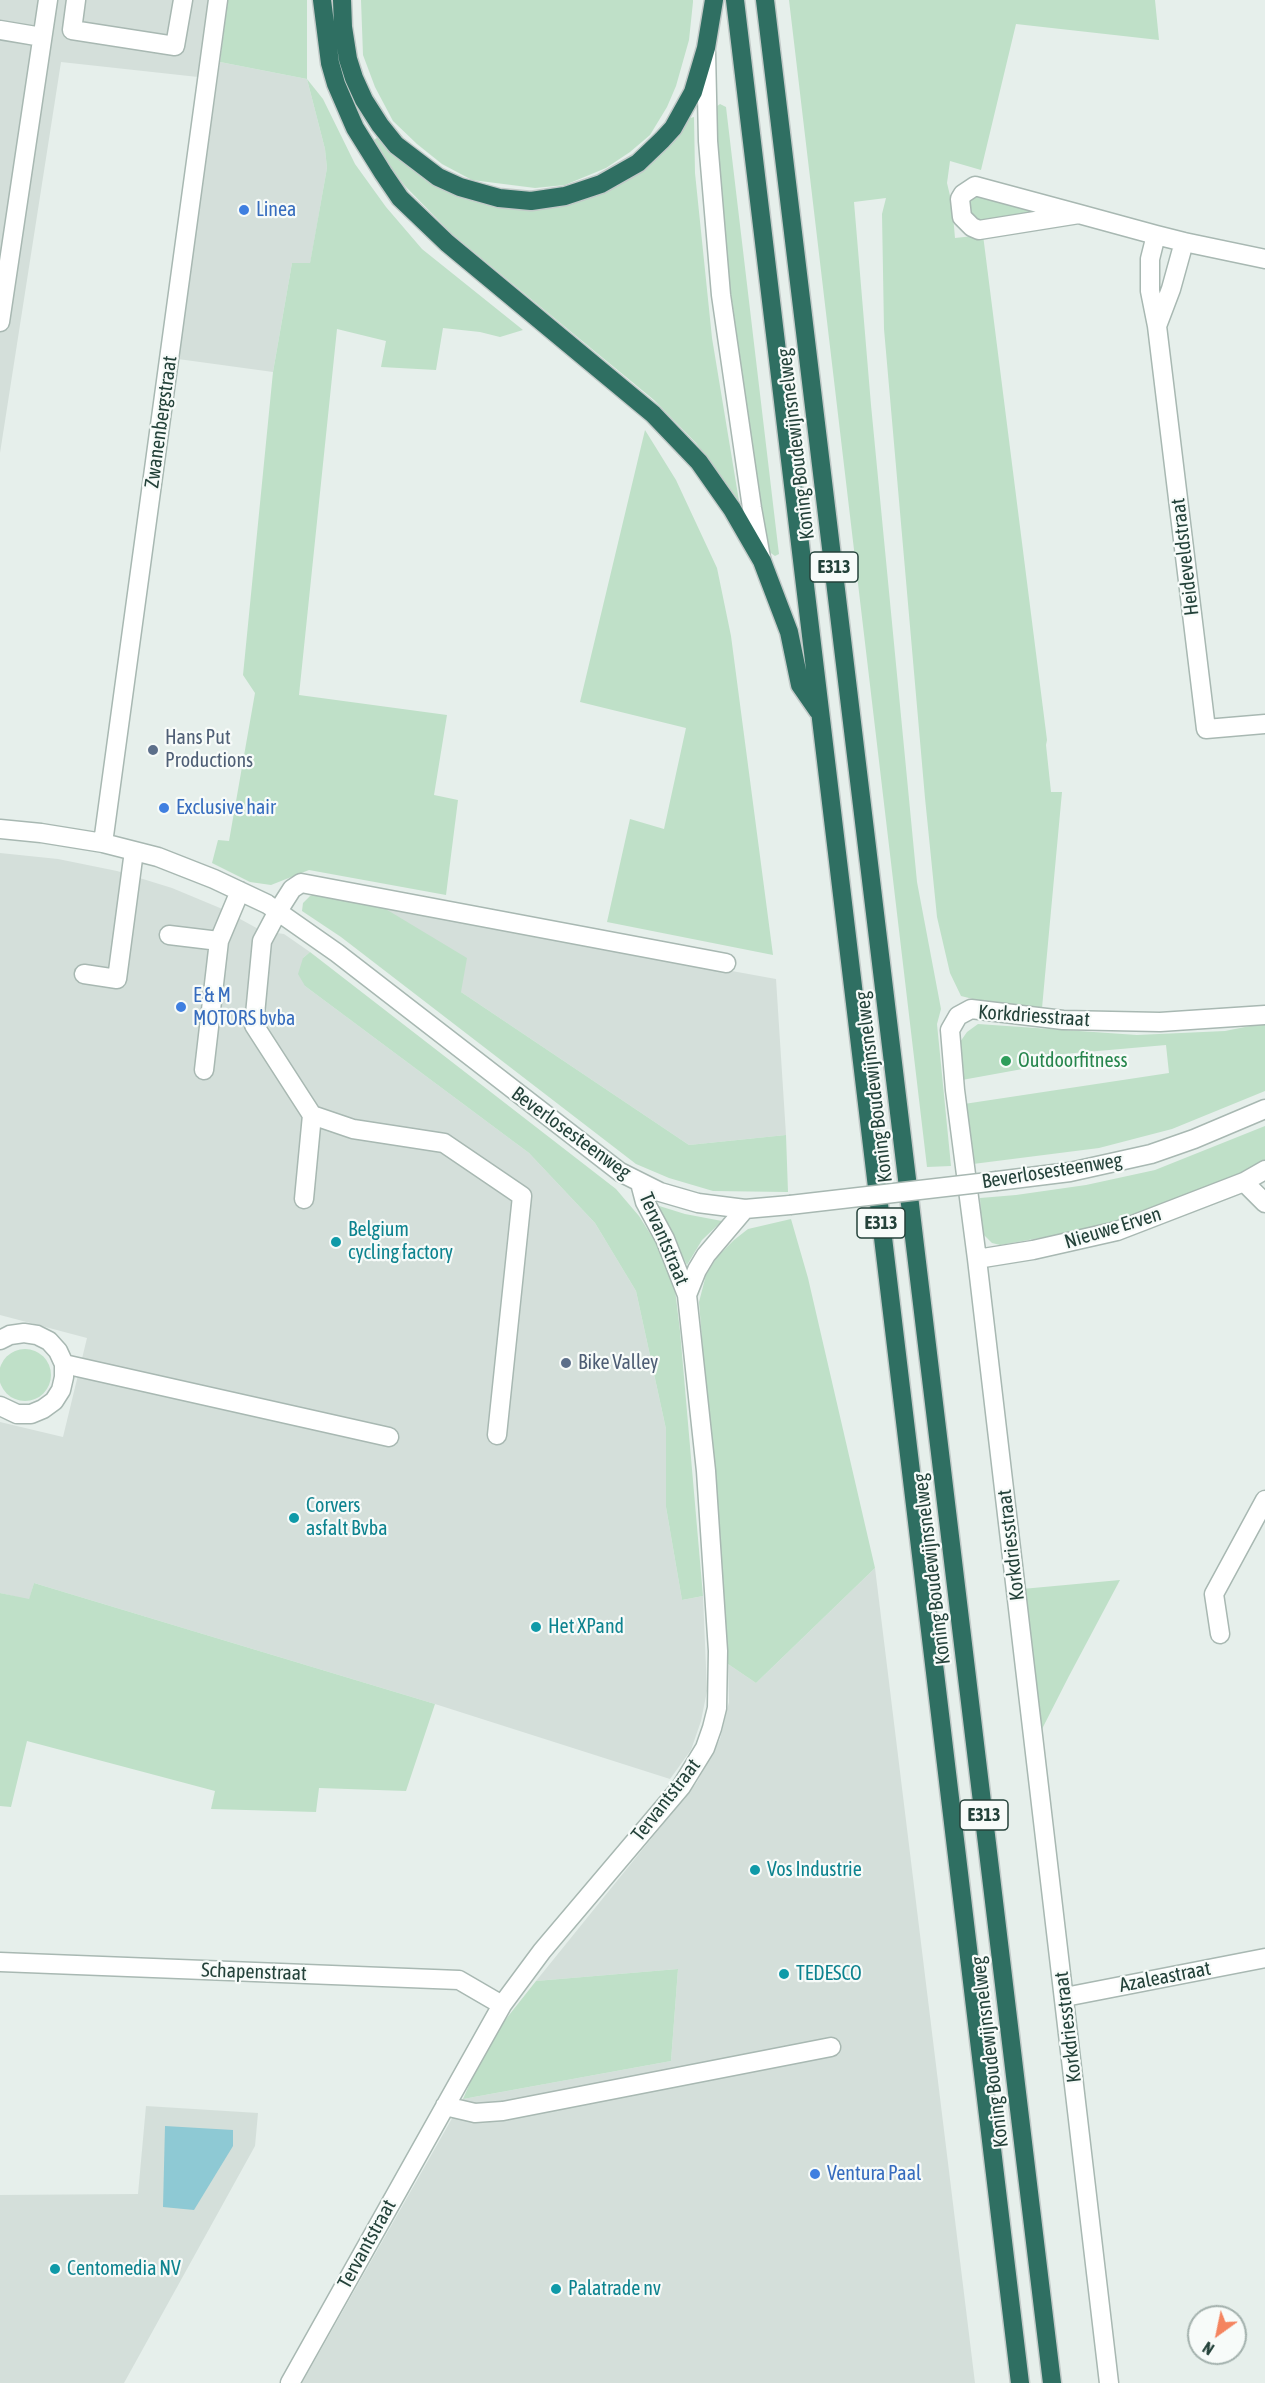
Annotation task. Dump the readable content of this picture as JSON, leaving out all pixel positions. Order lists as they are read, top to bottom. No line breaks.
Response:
{"streets":{"highway":["Koning Boudewijnsnelweg","E313"],"street":["Zwanenbergstraat","Heideveldstraat","Korkdriesstraat","Beverlosesteenweg","Nieuwe Erven","Tervantstraat","Schapenstraat","Azaleastraat"]},"crossings":[["Zwanenbergstraat","Beverlosesteenweg"],["Korkdriesstraat","Nieuwe Erven"],["Korkdriesstraat","Azaleastraat"],["Beverlosesteenweg","Tervantstraat"],["Tervantstraat","Schapenstraat"]],"places":["Linea","Hans Put Productions","Exclusive hair","E & M MOTORS bvba","Outdoorfitness","Belgium cycling factory","Bike Valley","Corvers asfalt Bvba","Het XPand","Vos Industrie","TEDESCO","Ventura Paal","Centomedia NV","Palatrade nv"],"north":"bottom left"}
